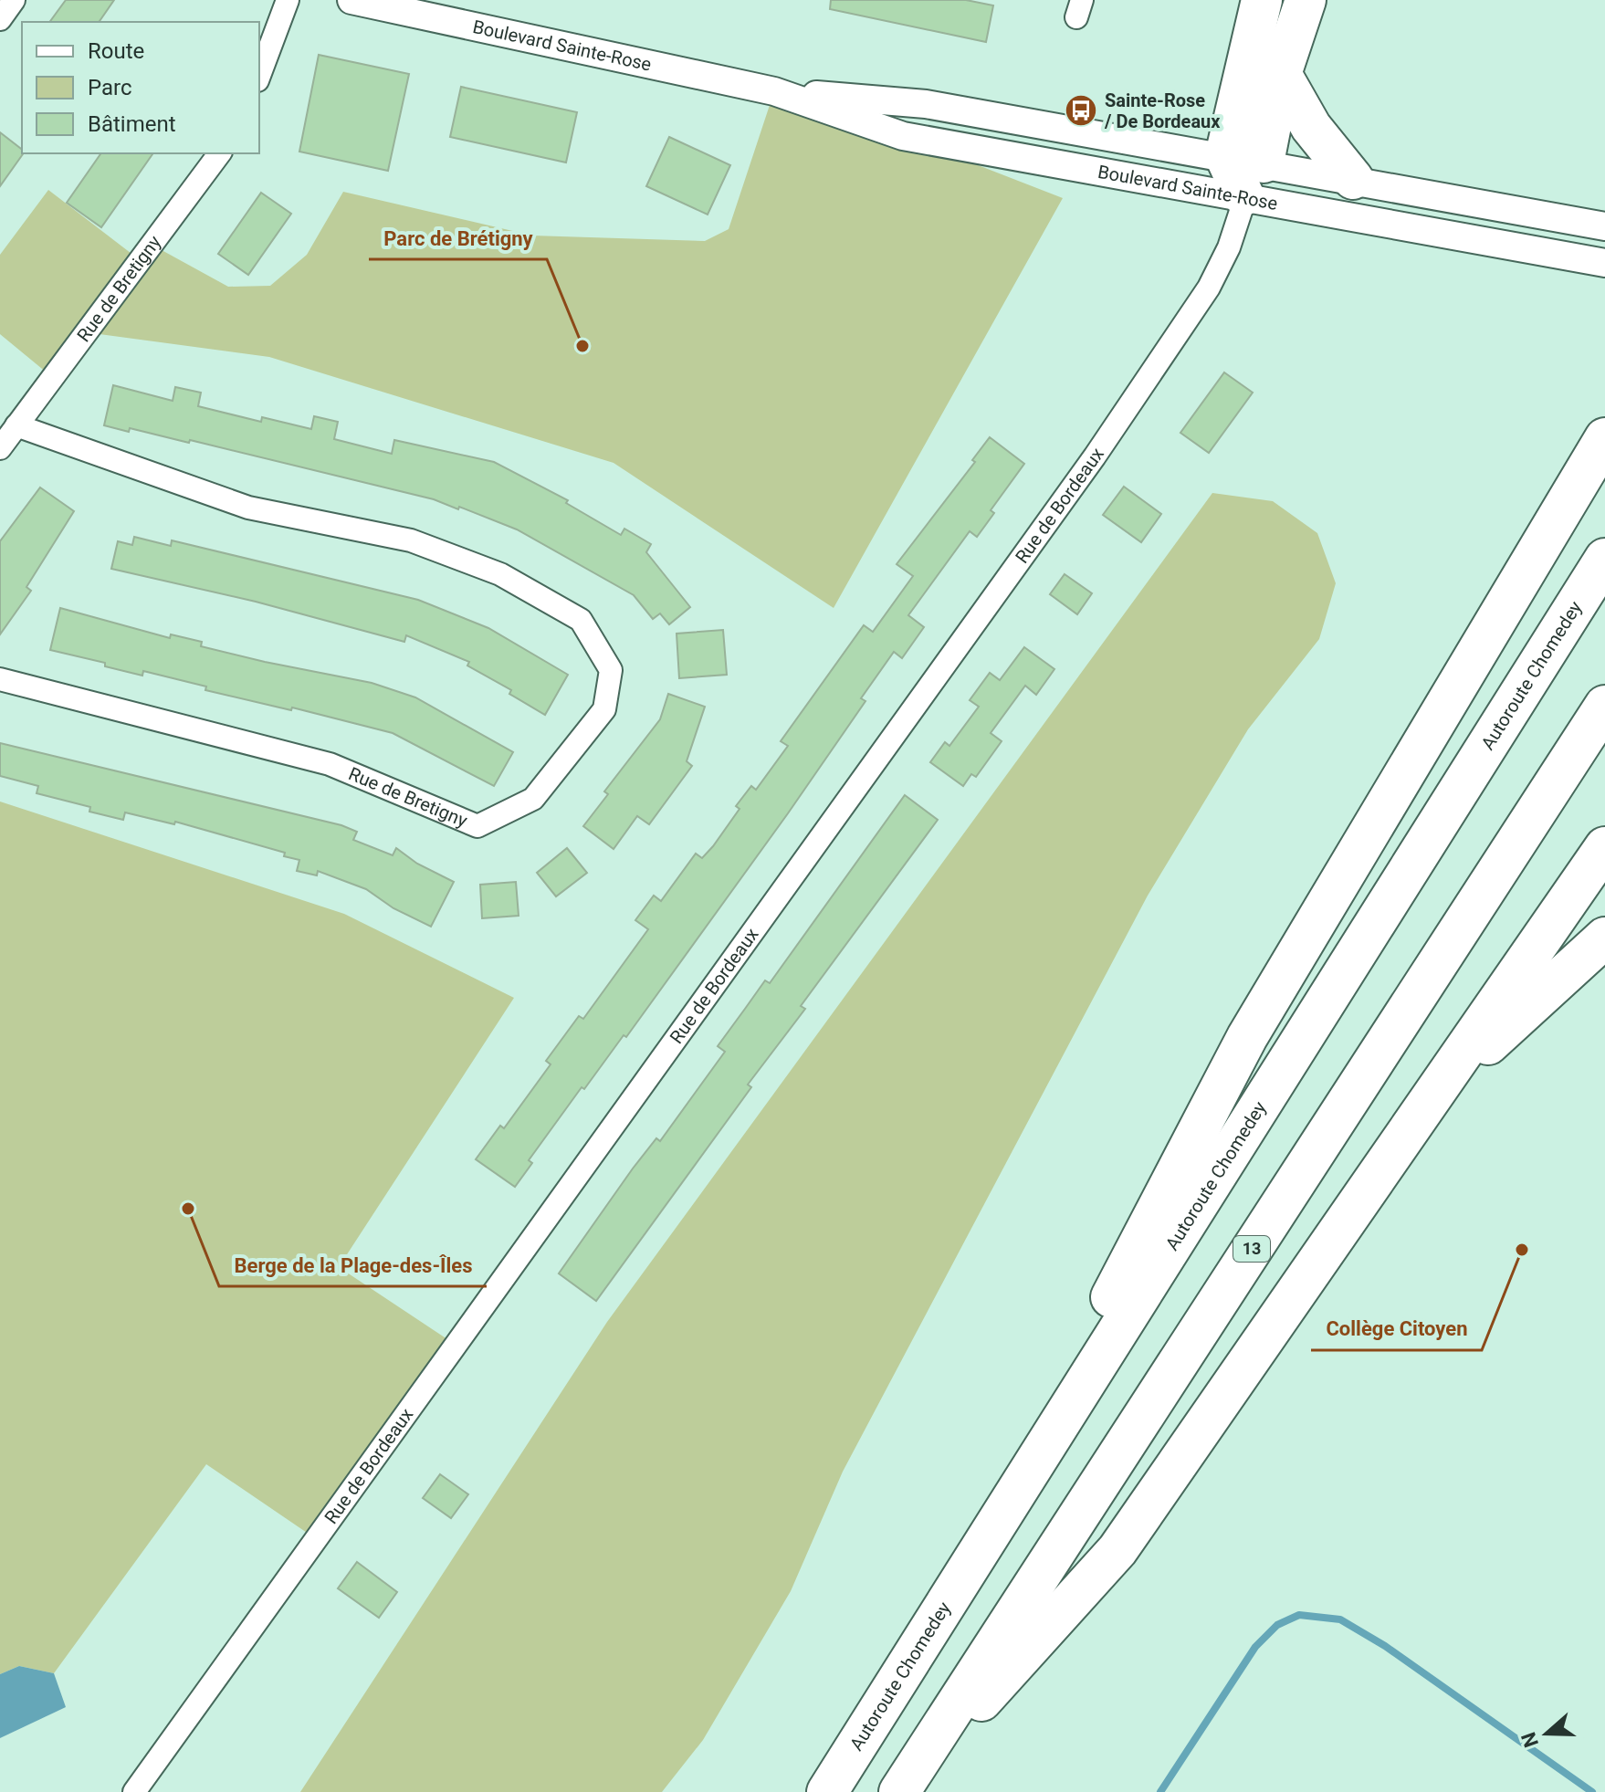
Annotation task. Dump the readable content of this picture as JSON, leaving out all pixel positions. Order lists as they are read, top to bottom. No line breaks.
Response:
{"streets":{"highway":["Autoroute Chomedey","13"],"street":["Boulevard Sainte-Rose","Rue de Bretigny","Rue de Bordeaux"]},"crossings":[["Boulevard Sainte-Rose","Rue de Bordeaux"]],"places":{"bus stop":["Sainte-Rose / De Bordeaux"],"other":["Parc de Brétigny","Berge de la Plage-des-Îles","Collège Citoyen"]},"legend":["Route","Parc","Bâtiment"],"north":"left"}
